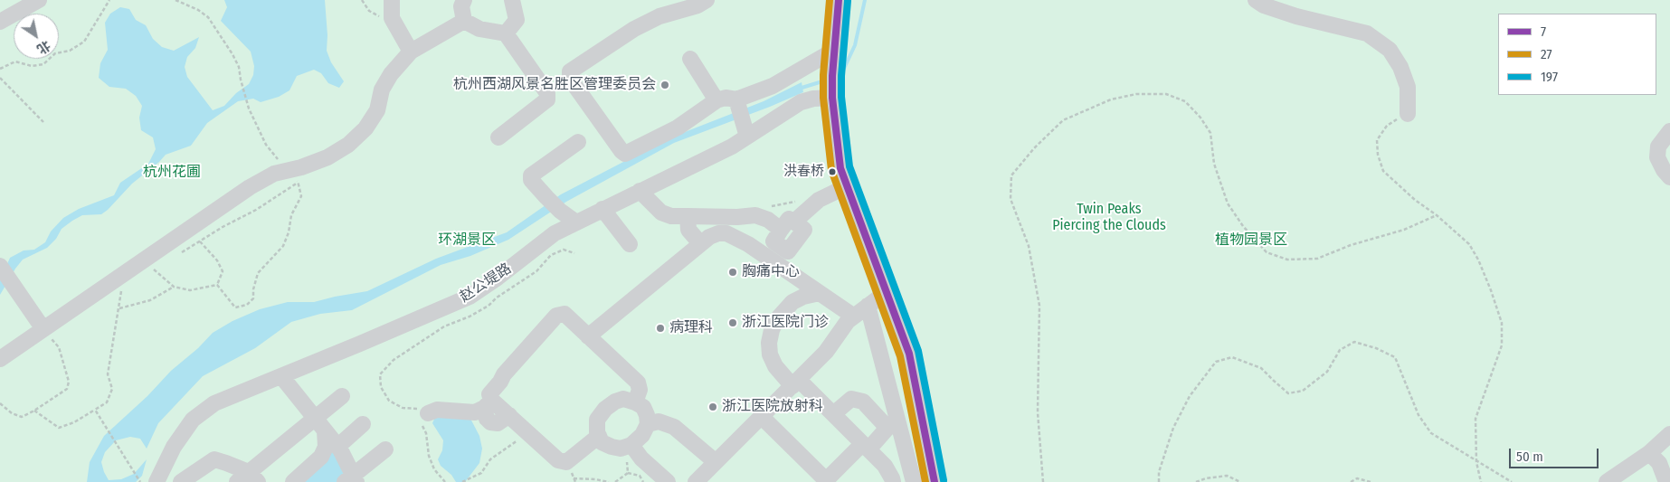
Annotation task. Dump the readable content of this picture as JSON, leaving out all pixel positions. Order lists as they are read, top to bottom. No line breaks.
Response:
{"streets":{"street":["赵公堤路"]},"parks":["杭州花圃","Twin Peaks Piercing the Clouds","环湖景区","植物园景区"],"places":["杭州西湖风景名胜区管理委员会","洪春桥","胸痛中心","浙江医院门诊","病理科","浙江医院放射科"],"lines":["transit line 7","transit line 27","transit line 197"],"legend":["7","27","197"],"scale_bar":"50 m","north":"bottom right"}
